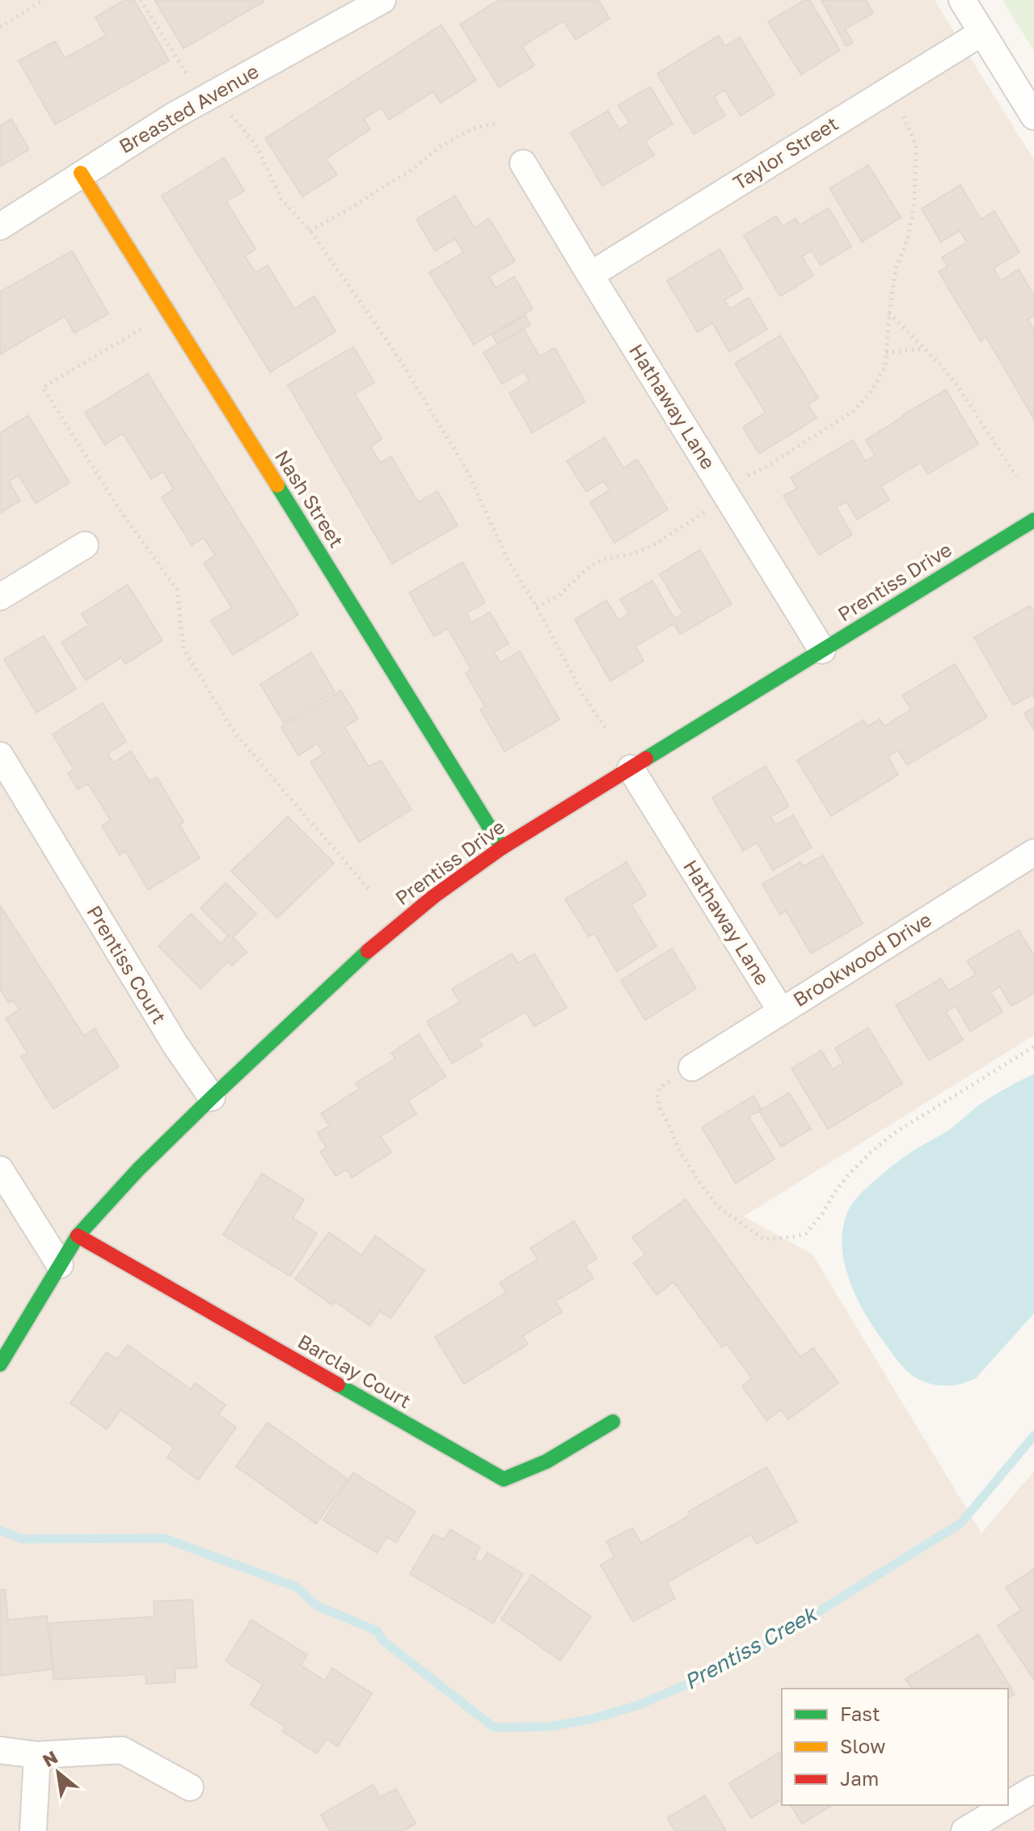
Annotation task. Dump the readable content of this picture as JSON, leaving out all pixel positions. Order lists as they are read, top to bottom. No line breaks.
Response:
{"streets":{"street":["Breasted Avenue","Taylor Street","Hathaway Lane","Nash Street","Prentiss Drive","Brookwood Drive","Prentiss Court","Barclay Court"]},"crossings":[["Breasted Avenue","Nash Street"],["Taylor Street","Hathaway Lane"],["Hathaway Lane","Prentiss Drive"],["Hathaway Lane","Brookwood Drive"],["Nash Street","Prentiss Drive"],["Prentiss Drive","Prentiss Court"],["Prentiss Drive","Barclay Court"]],"water":["Prentiss Creek"],"legend":["Fast","Slow","Jam"],"north":"top left"}
